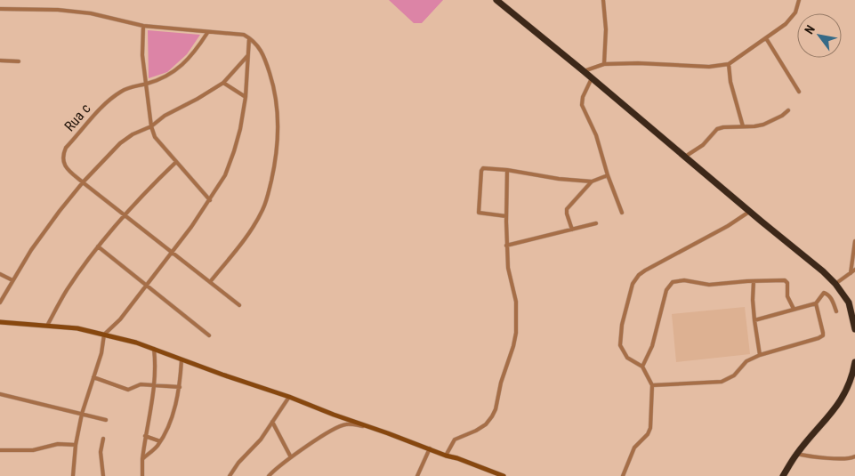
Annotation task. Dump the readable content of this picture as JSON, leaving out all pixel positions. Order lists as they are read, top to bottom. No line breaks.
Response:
{"streets":{"street":["Rua c"]},"north":"top left"}
